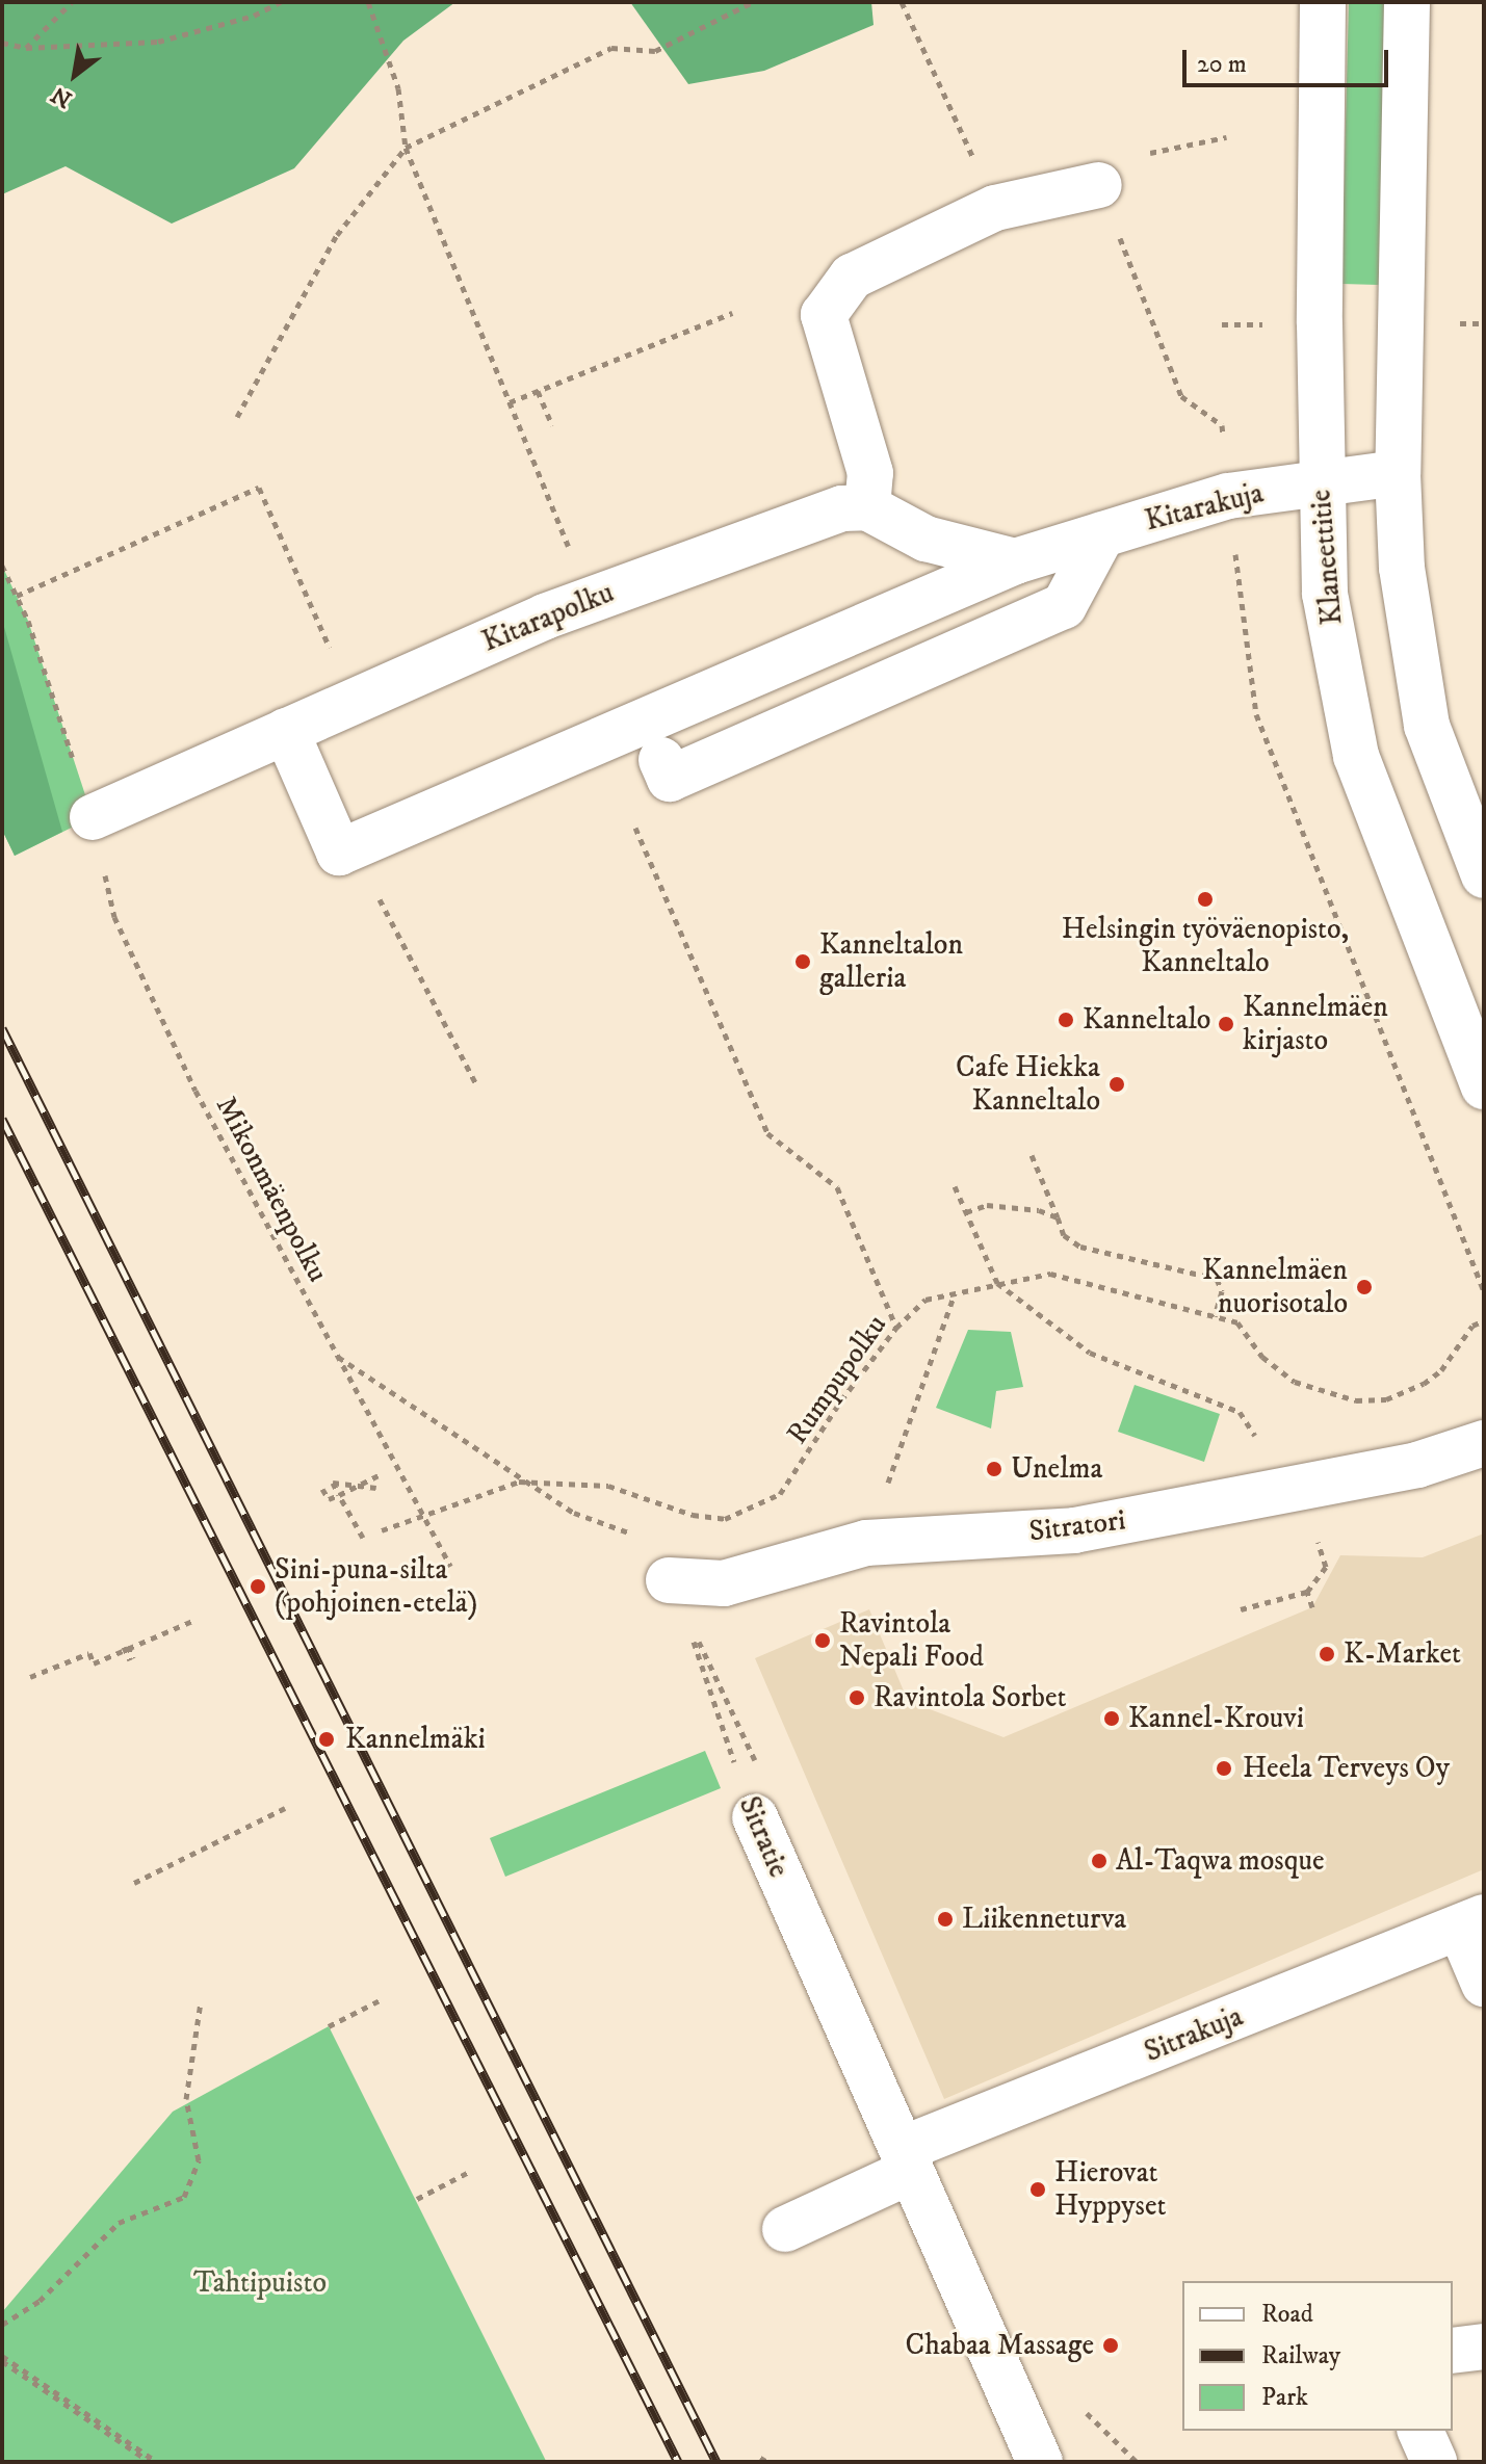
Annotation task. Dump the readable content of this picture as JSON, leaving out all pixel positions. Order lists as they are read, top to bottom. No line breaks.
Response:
{"streets":{"street":["Kitarakuja","Klaneettitie","Kitarapolku","Sitratori","Sitratie","Sitrakuja"],"path":["Mikonmäenpolku","Rumpupolku"]},"crossings":[["Kitarakuja","Klaneettitie"],["Kitarapolku","Mikonmäenpolku"],["Mikonmäenpolku","Sitratie"],["Sitratori","Sitratie"],["Sitratie","Sitrakuja"]],"parks":["Tahtipuisto"],"places":["Helsingin työväenopisto, Kanneltalo","Kanneltalon galleria","Kanneltalo","Kannelmäen kirjasto","Cafe Hiekka Kanneltalo","Kannelmäen nuorisotalo","Unelma","Sini-puna-silta (pohjoinen-etelä)","Ravintola Nepali Food","K-Market","Ravintola Sorbet","Kannel-Krouvi","Kannelmäki","Heela Terveys Oy","Al-Taqwa mosque","Liikenneturva","Hierovat Hyppyset","Chabaa Massage"],"legend":["Road","Railway","Park"],"scale_bar":"20 m","north":"bottom left"}
